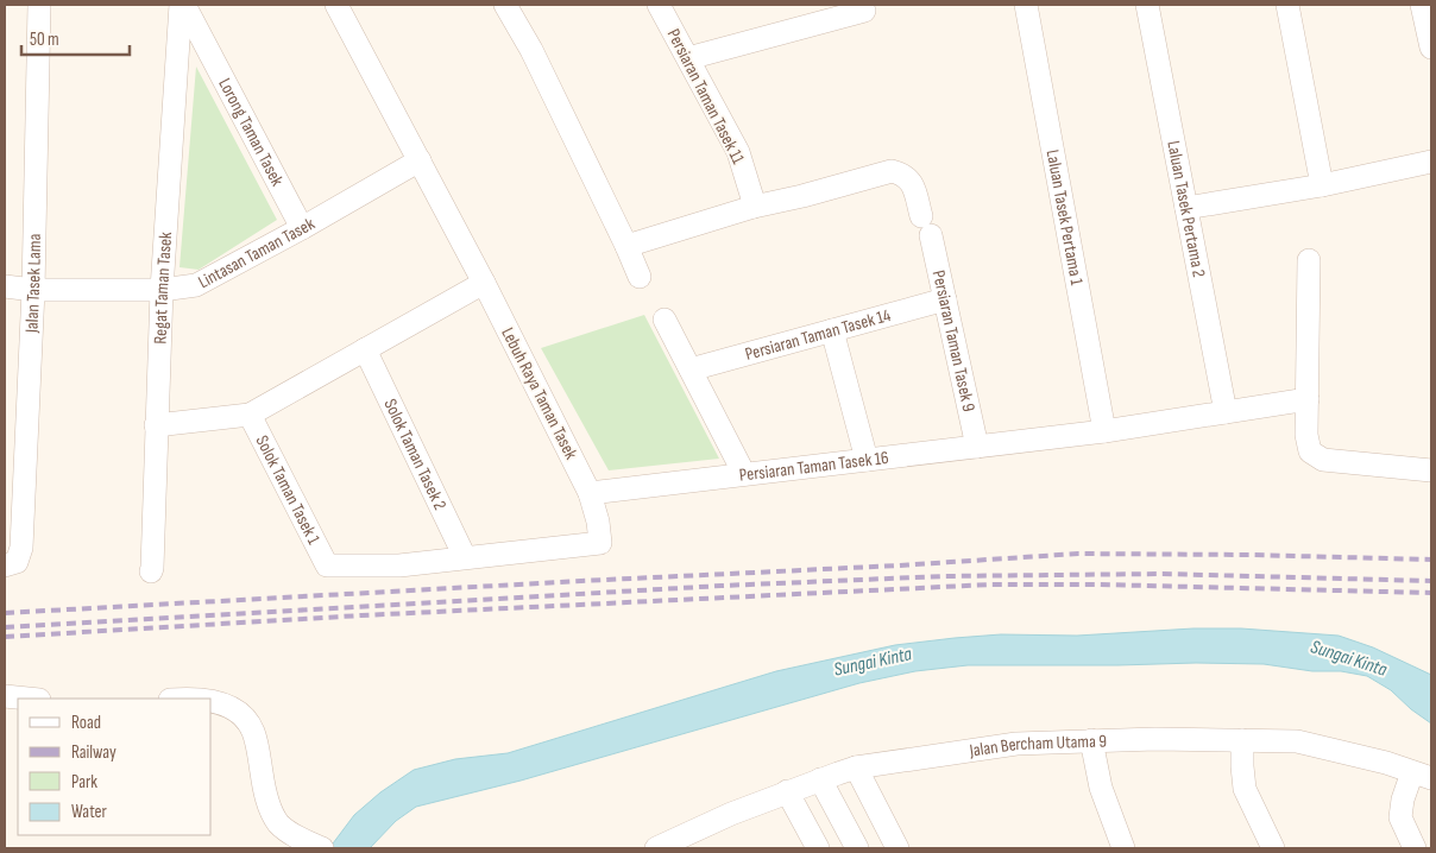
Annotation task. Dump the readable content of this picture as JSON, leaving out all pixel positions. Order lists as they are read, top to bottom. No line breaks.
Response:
{"streets":{"street":["Persiaran Taman Tasek 11","Lorong Taman Tasek","Laluan Tasek Pertama 2","Laluan Tasek Pertama 1","Lintasan Taman Tasek","Jalan Tasek Lama","Regat Taman Tasek","Persiaran Taman Tasek 14","Persiaran Taman Tasek 9","Lebuh Raya Taman Tasek","Solok Taman Tasek 2","Persiaran Taman Tasek 16","Solok Taman Tasek 1","Jalan Bercham Utama 9"]},"crossings":[["Persiaran Taman Tasek 11","Persiaran Taman Tasek 9"],["Lorong Taman Tasek","Lintasan Taman Tasek"],["Lorong Taman Tasek","Regat Taman Tasek"],["Laluan Tasek Pertama 2","Persiaran Taman Tasek 16"],["Laluan Tasek Pertama 1","Persiaran Taman Tasek 16"],["Lintasan Taman Tasek","Jalan Tasek Lama"],["Lintasan Taman Tasek","Regat Taman Tasek"],["Lintasan Taman Tasek","Lebuh Raya Taman Tasek"],["Persiaran Taman Tasek 14","Persiaran Taman Tasek 9"],["Persiaran Taman Tasek 9","Persiaran Taman Tasek 16"],["Lebuh Raya Taman Tasek","Solok Taman Tasek 2"],["Lebuh Raya Taman Tasek","Persiaran Taman Tasek 16"],["Lebuh Raya Taman Tasek","Solok Taman Tasek 1"]],"water":["Sungai Kinta"],"legend":["Road","Railway","Park","Water"],"scale_bar":"50 m"}
